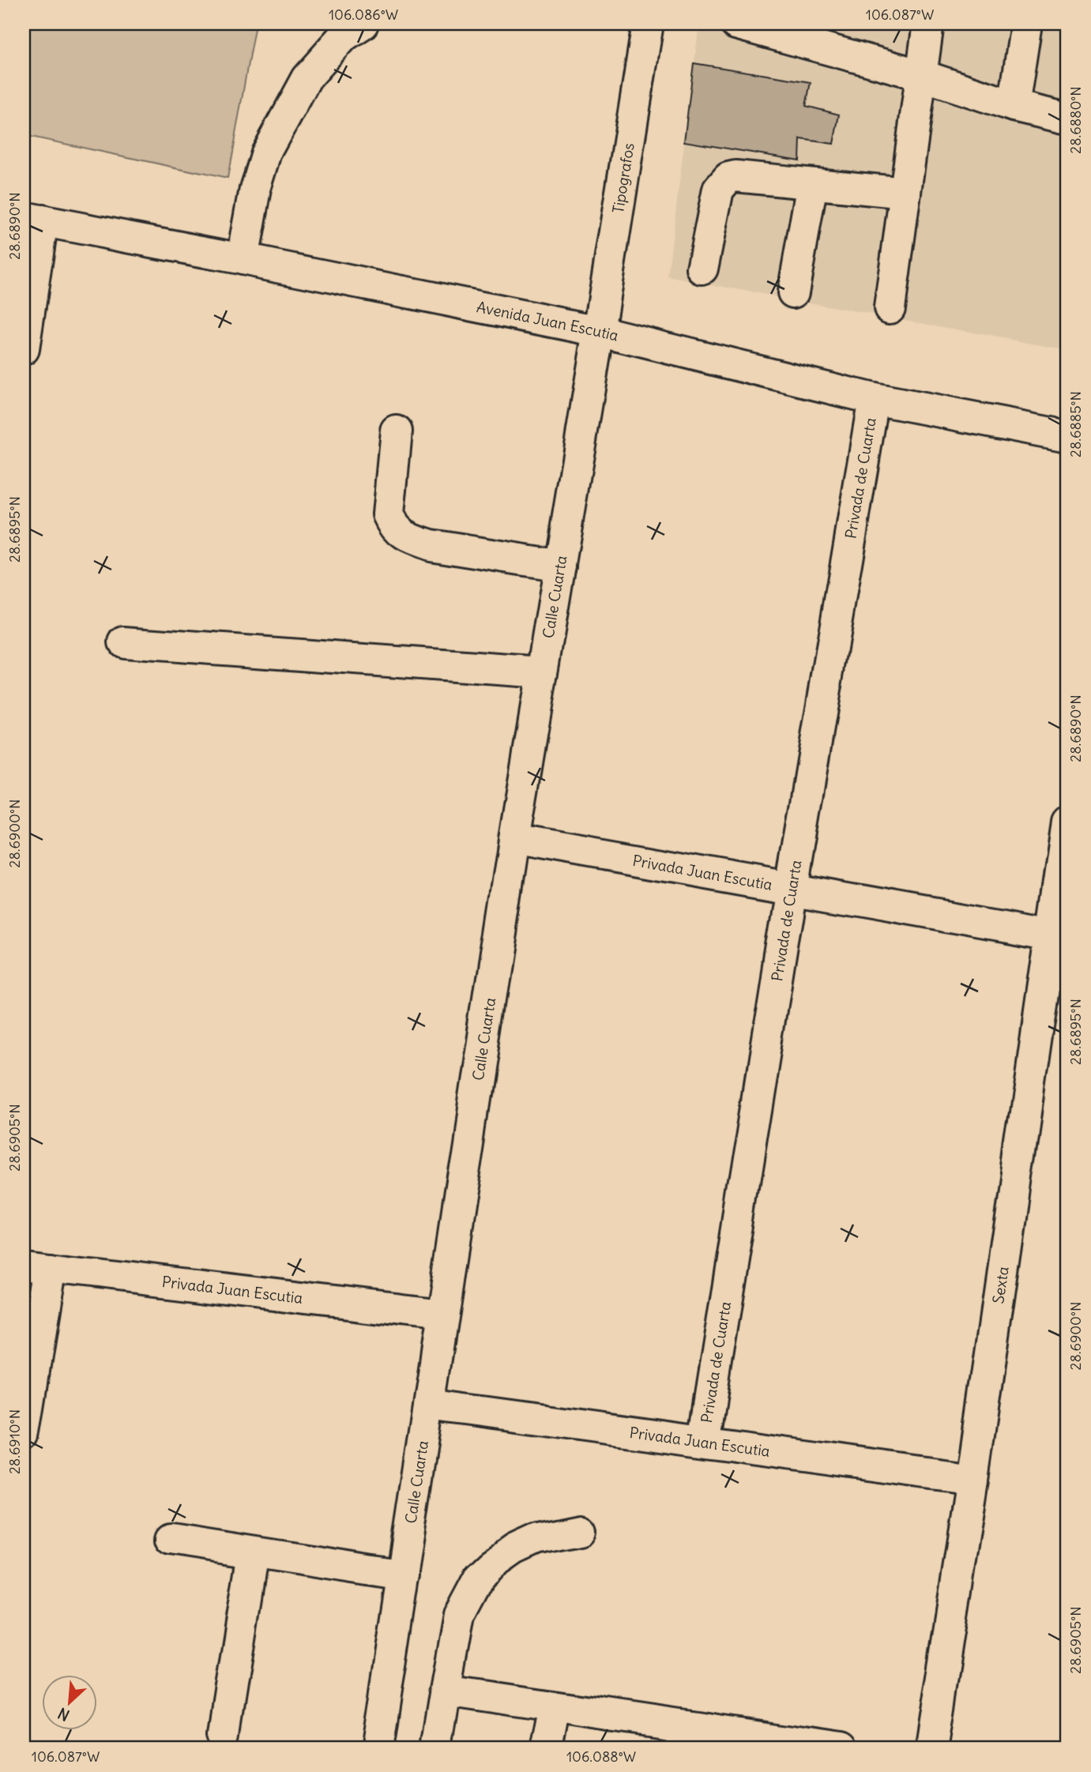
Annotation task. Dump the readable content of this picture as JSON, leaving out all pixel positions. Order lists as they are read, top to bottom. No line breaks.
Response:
{"streets":{"street":["Tipografos","Avenida Juan Escutia","Privada de Cuarta","Calle Cuarta","Privada Juan Escutia","Sexta"]},"crossings":[["Tipografos","Avenida Juan Escutia"],["Tipografos","Calle Cuarta"],["Avenida Juan Escutia","Privada de Cuarta"],["Avenida Juan Escutia","Calle Cuarta"],["Privada de Cuarta","Privada Juan Escutia"],["Calle Cuarta","Privada Juan Escutia"],["Privada Juan Escutia","Sexta"]],"north":"bottom left","coordinates":["106.086°W","106.087°W","28.6880°N","28.6890°N","28.6885°N","28.6895°N","28.6900°N","28.6905°N","28.6910°N","106.088°W"]}
